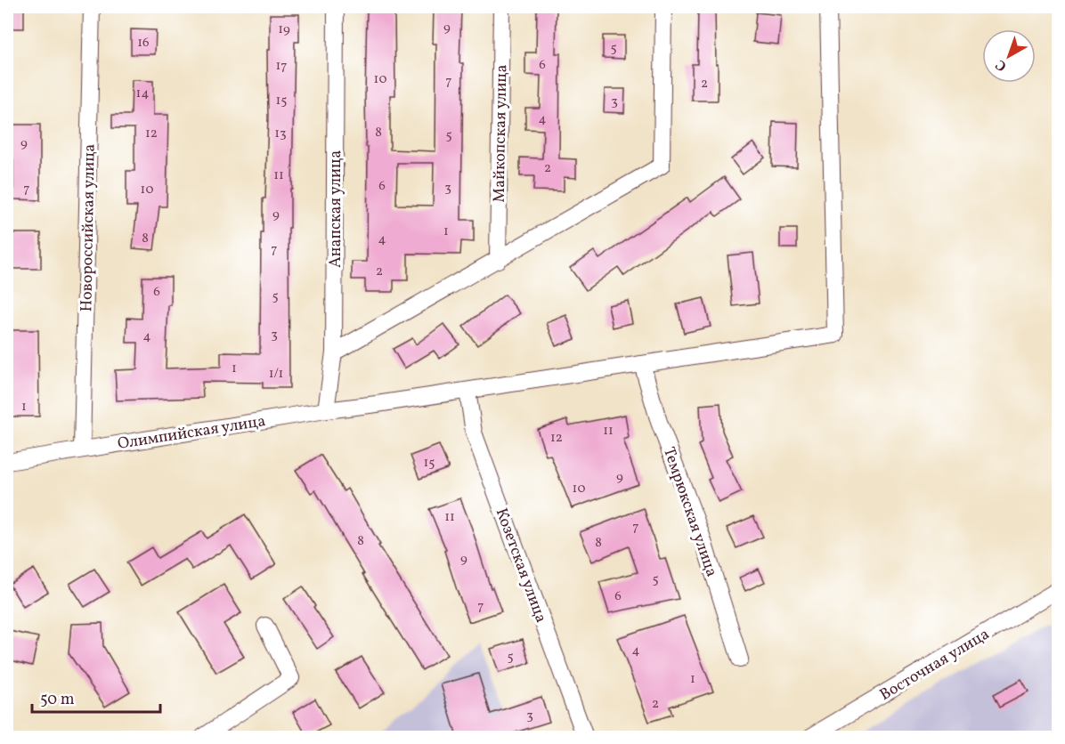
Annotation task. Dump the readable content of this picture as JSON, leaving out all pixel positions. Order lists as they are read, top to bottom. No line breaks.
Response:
{"streets":{"street":["Майкопская улица","Анапская улица","Новороссийская улица","Олимпийская улица","Темрюкская улица","Козетская улица","Восточная улица"]},"crossings":[["Анапская улица","Олимпийская улица"],["Новороссийская улица","Олимпийская улица"],["Олимпийская улица","Темрюкская улица"],["Олимпийская улица","Козетская улица"]],"house_numbers":["9","19","16","5","6","17","10","7","2","14","15","3","4","8","12","13","5","9","2","11","6","3","7","10","9","1","8","4","7","2","6","5","3","4","1","1/1","1","11","12","15","9","10","11","7","8","8","9","5","6","7","4","5","1","2","3"],"scale_bar":"50 m","north":"bottom left"}
